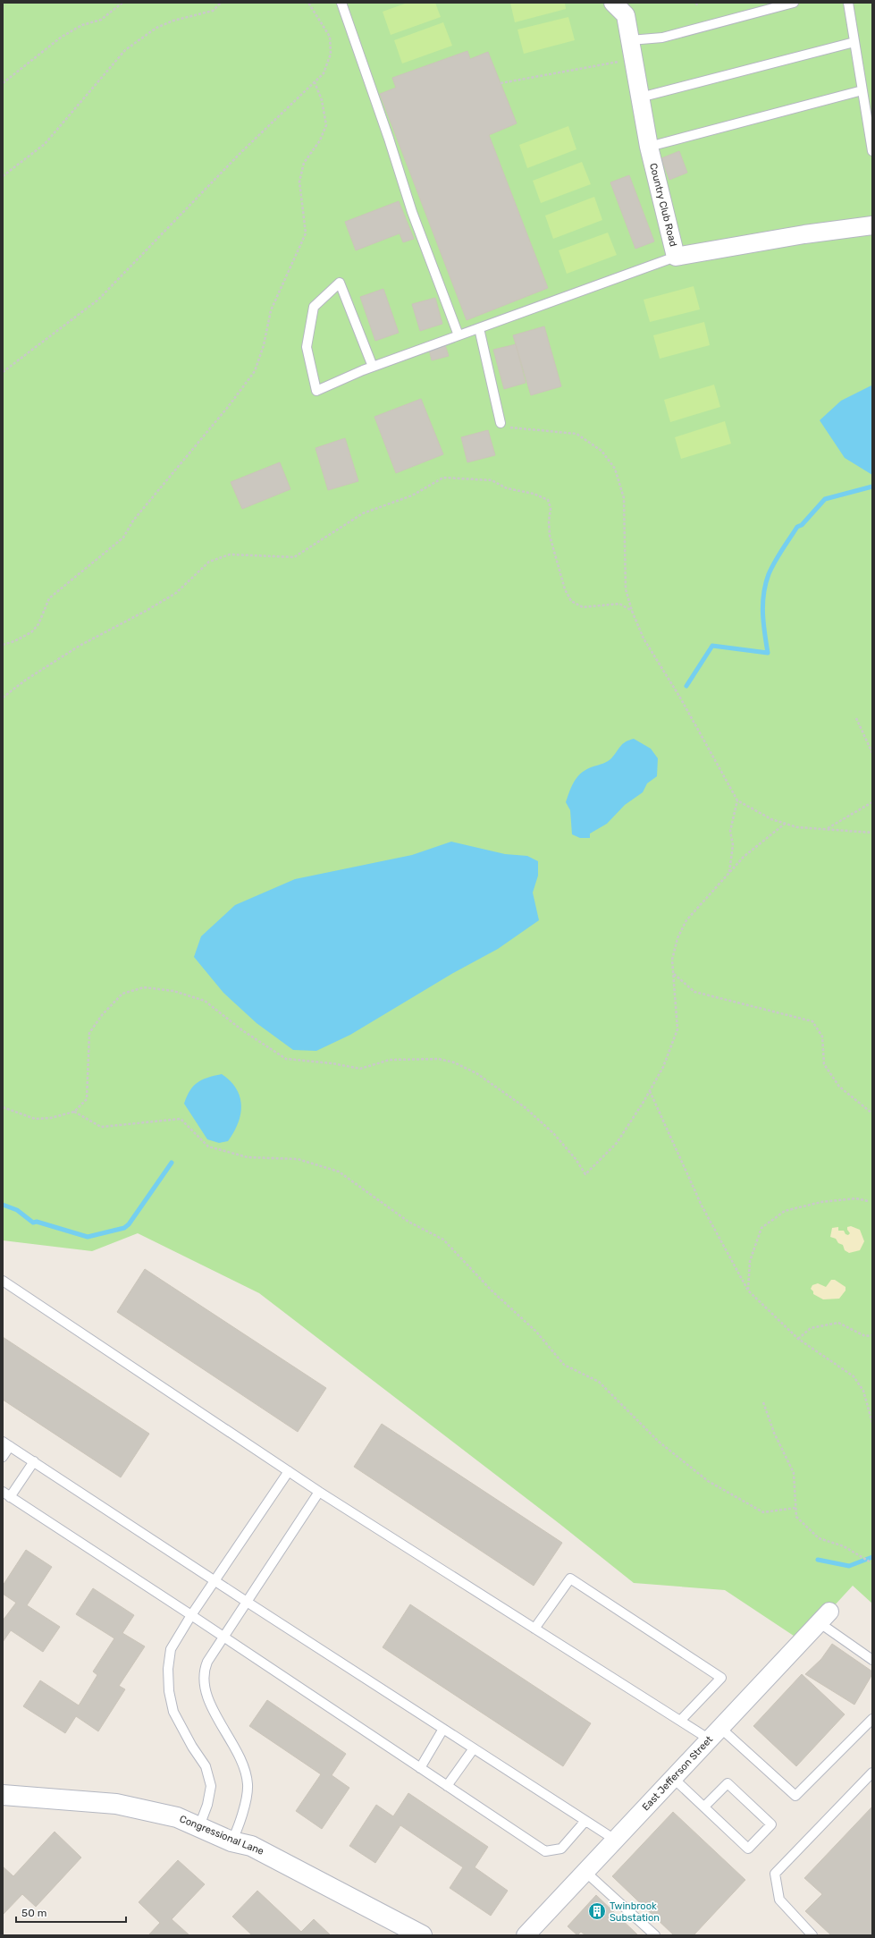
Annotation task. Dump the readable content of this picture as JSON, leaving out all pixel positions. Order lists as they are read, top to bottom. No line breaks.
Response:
{"streets":{"street":["Country Club Road","East Jefferson Street","Congressional Lane"]},"places":{"building":["Twinbrook Substation"]},"scale_bar":"50 m"}
